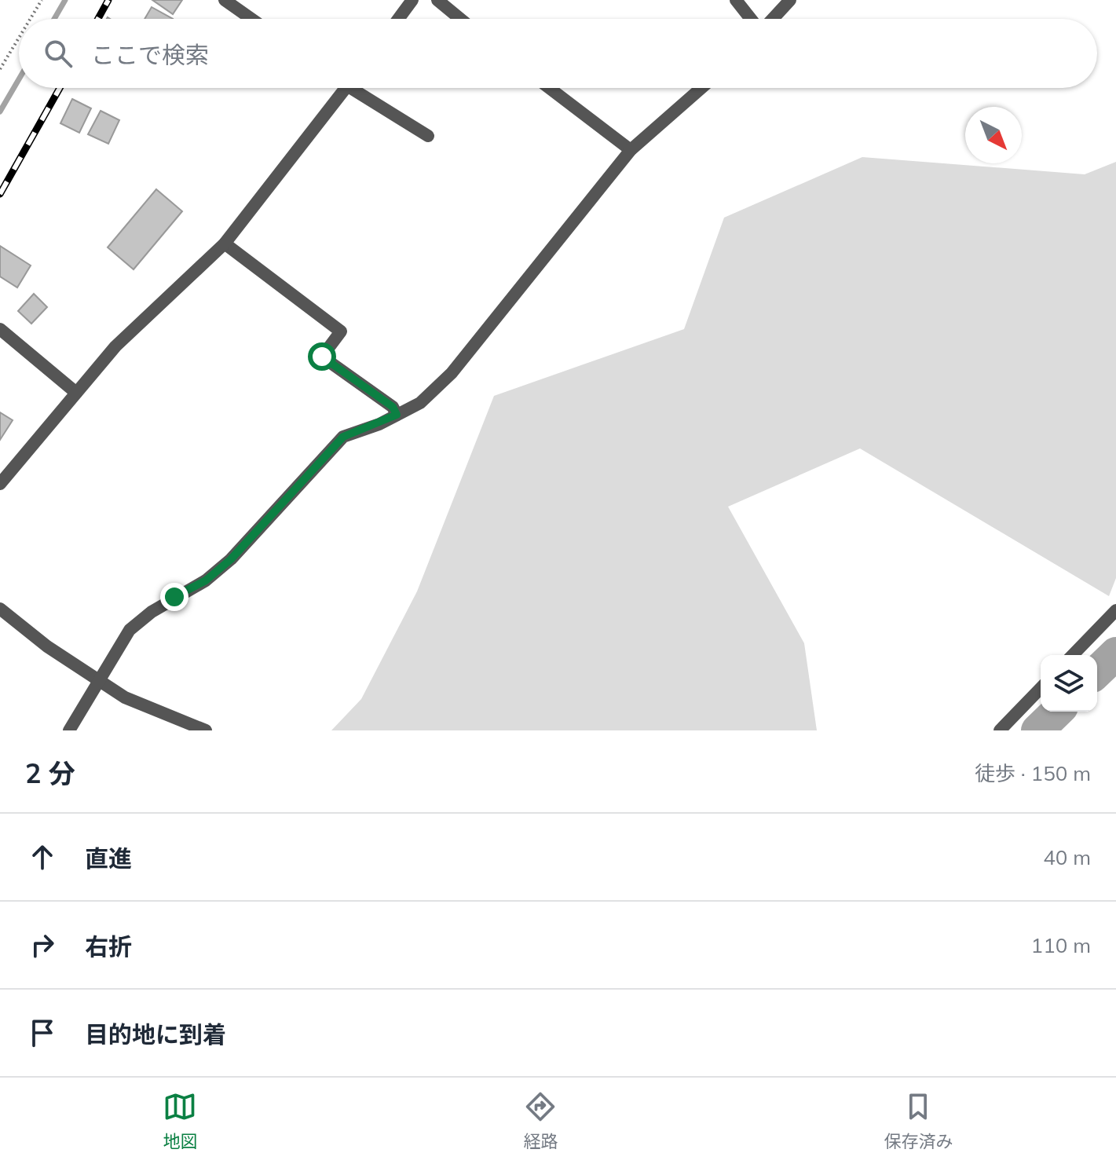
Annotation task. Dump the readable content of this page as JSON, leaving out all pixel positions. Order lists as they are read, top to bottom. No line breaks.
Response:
{"north":"bottom right","page":{"search":"ここで検索","heading":["2 分","徒歩 · 150 m"],"list":[["直進","40 m"],["右折","110 m"],"目的地に到着"],"nav":["地図","経路","保存済み"]}}
